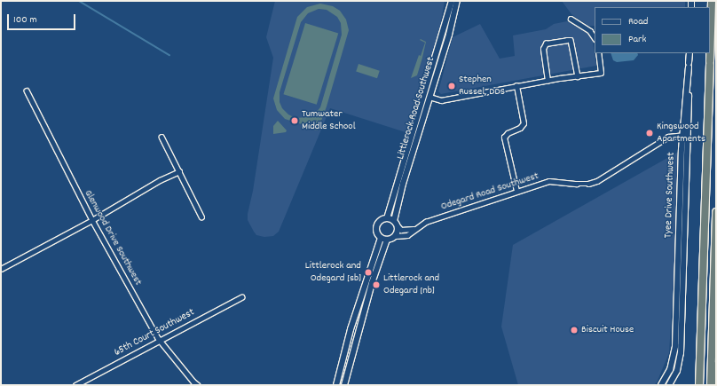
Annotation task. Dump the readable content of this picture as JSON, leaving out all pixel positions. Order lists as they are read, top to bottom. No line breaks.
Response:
{"streets":{"main road":["Littlerock Road Southwest"],"street":["Odegard Road Southwest","Tyee Drive Southwest","Glenwood Drive Southwest","65th Court Southwest"]},"crossings":[["Littlerock Road Southwest","Odegard Road Southwest"],["Odegard Road Southwest","Tyee Drive Southwest"],["Glenwood Drive Southwest","65th Court Southwest"]],"places":["Stephen Russel, DDS","Tumwater Middle School","Kingswood Apartments","Littlerock and Odegard [sb]","Littlerock and Odegard [nb]","Biscuit House"],"legend":["Road","Park"],"scale_bar":"100 m"}
